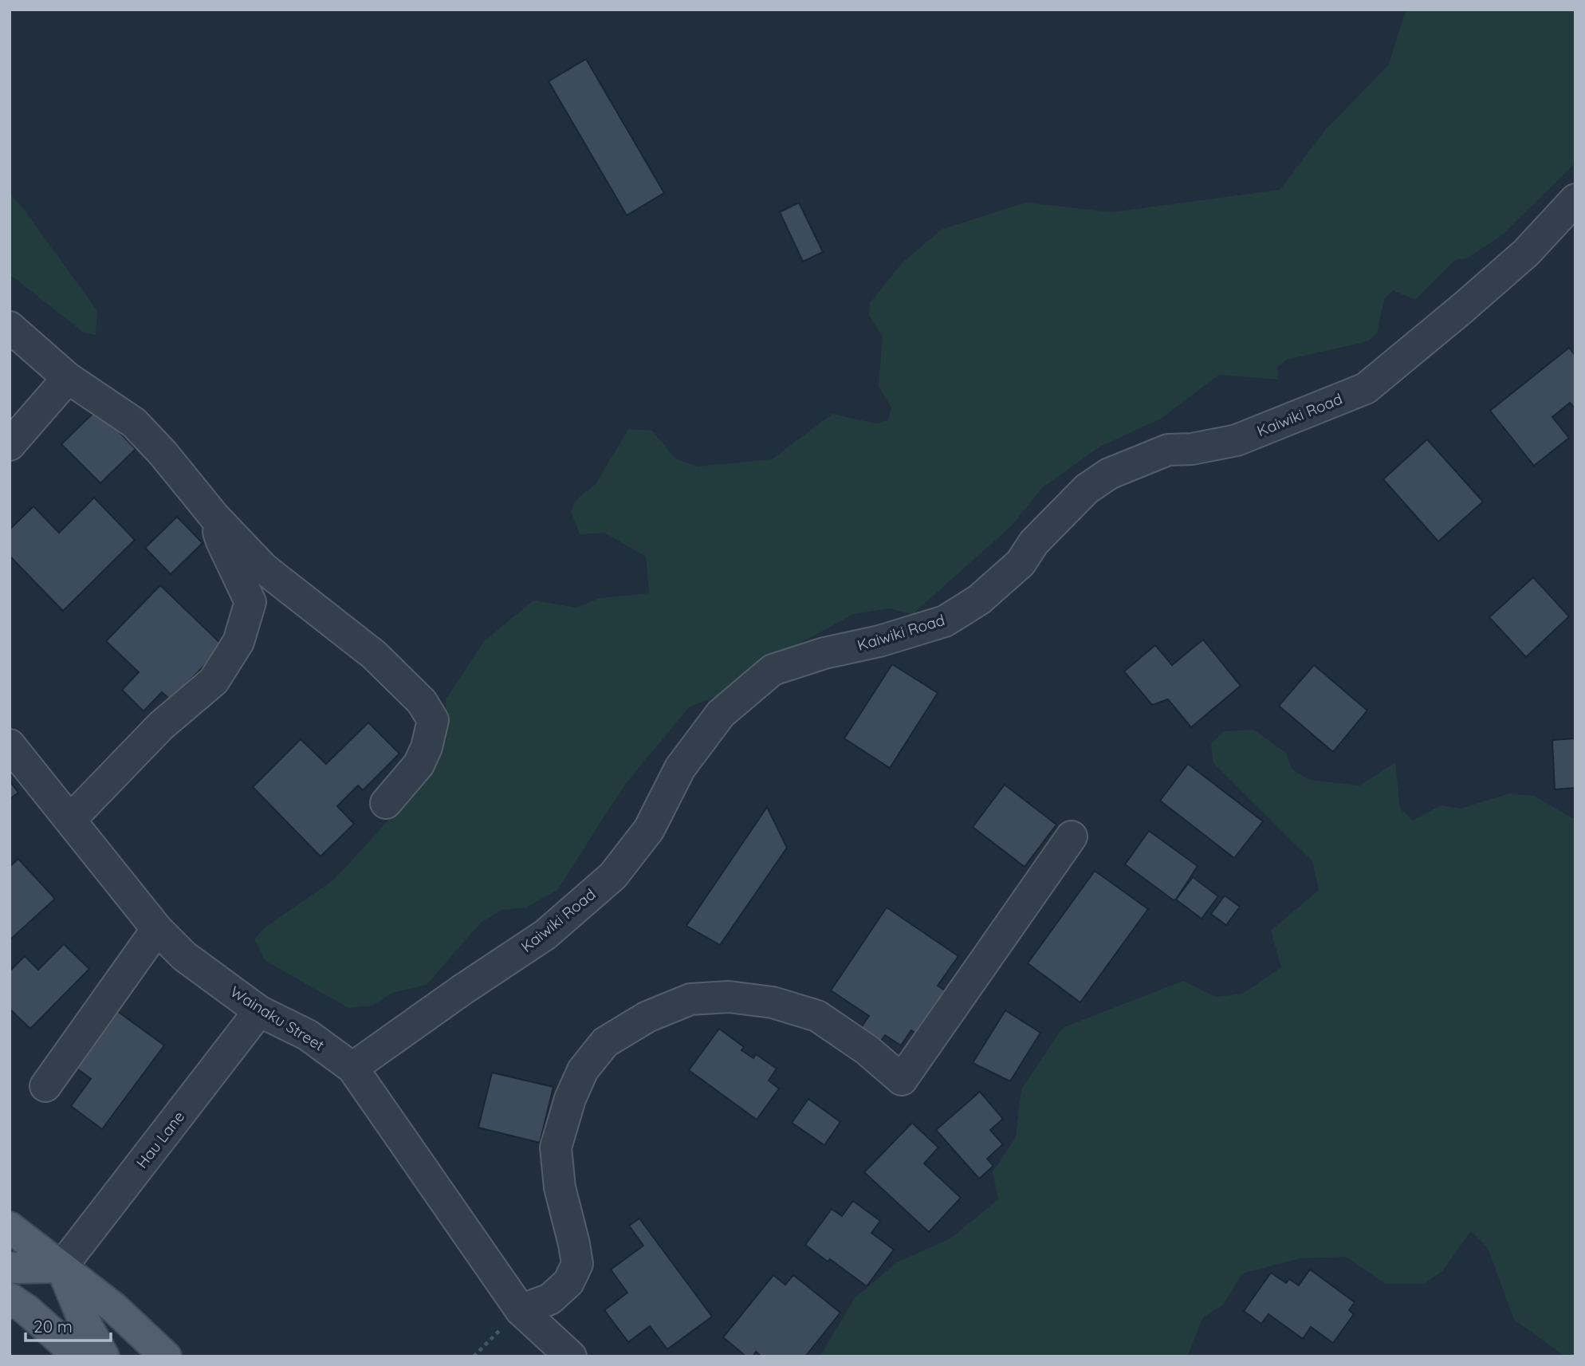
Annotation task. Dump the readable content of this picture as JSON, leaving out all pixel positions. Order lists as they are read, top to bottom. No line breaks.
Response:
{"streets":{"street":["Kaiwiki Road","Wainaku Street","Hau Lane"]},"crossings":[["Kaiwiki Road","Wainaku Street"],["Wainaku Street","Hau Lane"]],"scale_bar":"20 m"}
